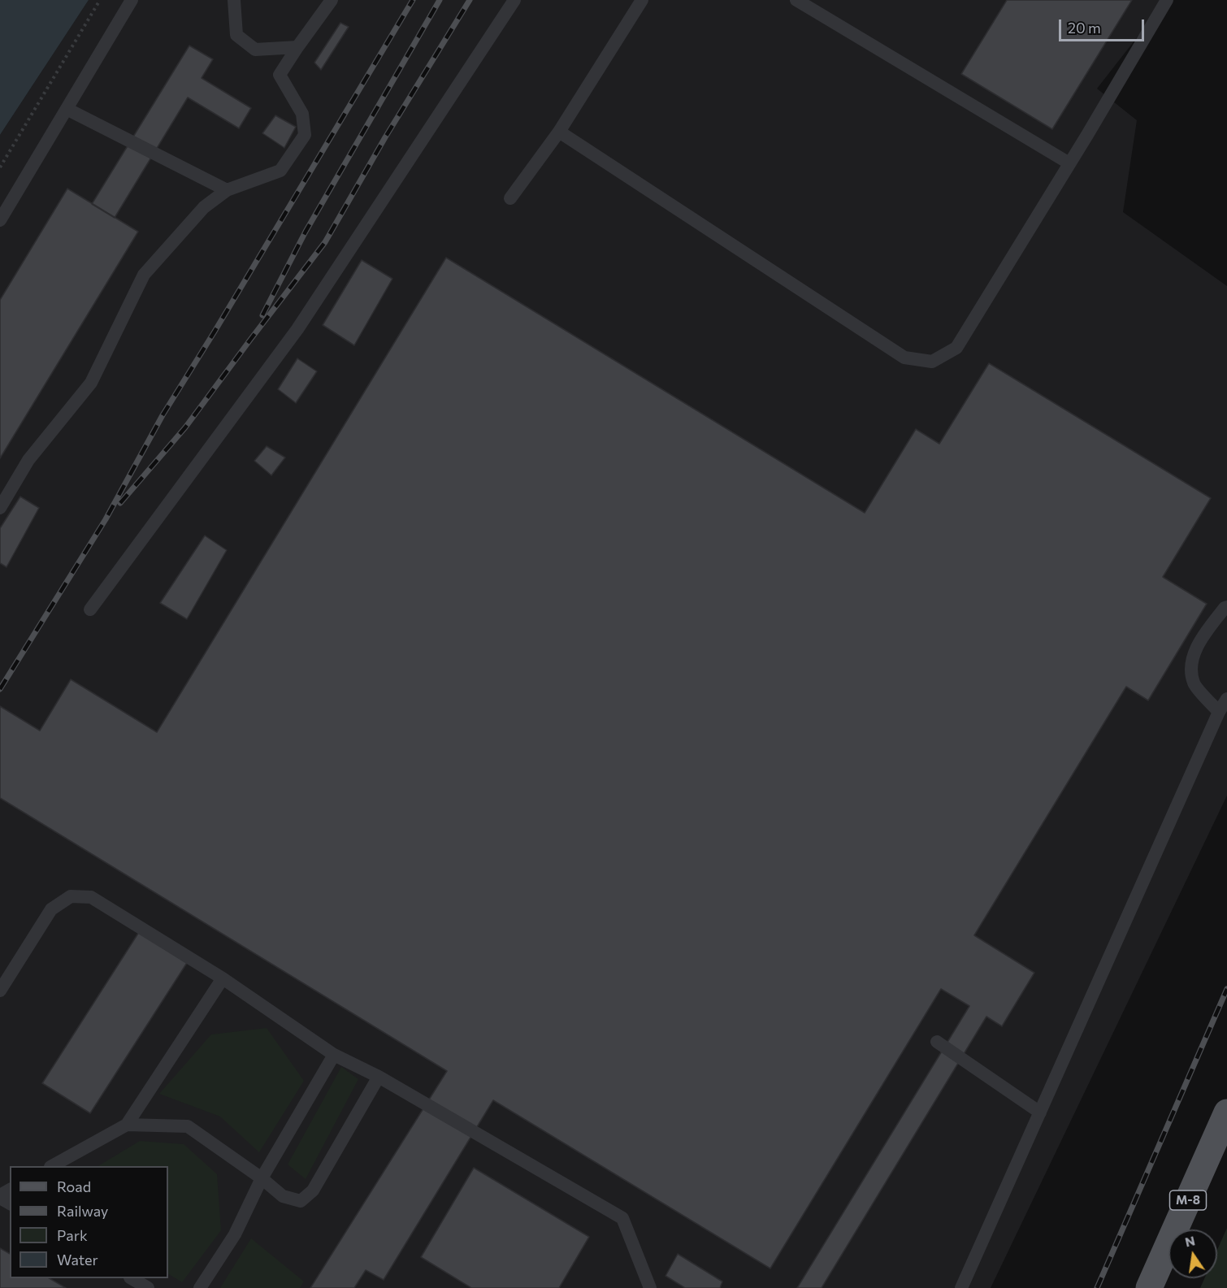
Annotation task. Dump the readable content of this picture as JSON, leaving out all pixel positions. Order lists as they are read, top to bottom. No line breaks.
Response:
{"streets":{"main road":["М-8"]},"legend":["Road","Railway","Park","Water"],"scale_bar":"20 m","north":"top"}
